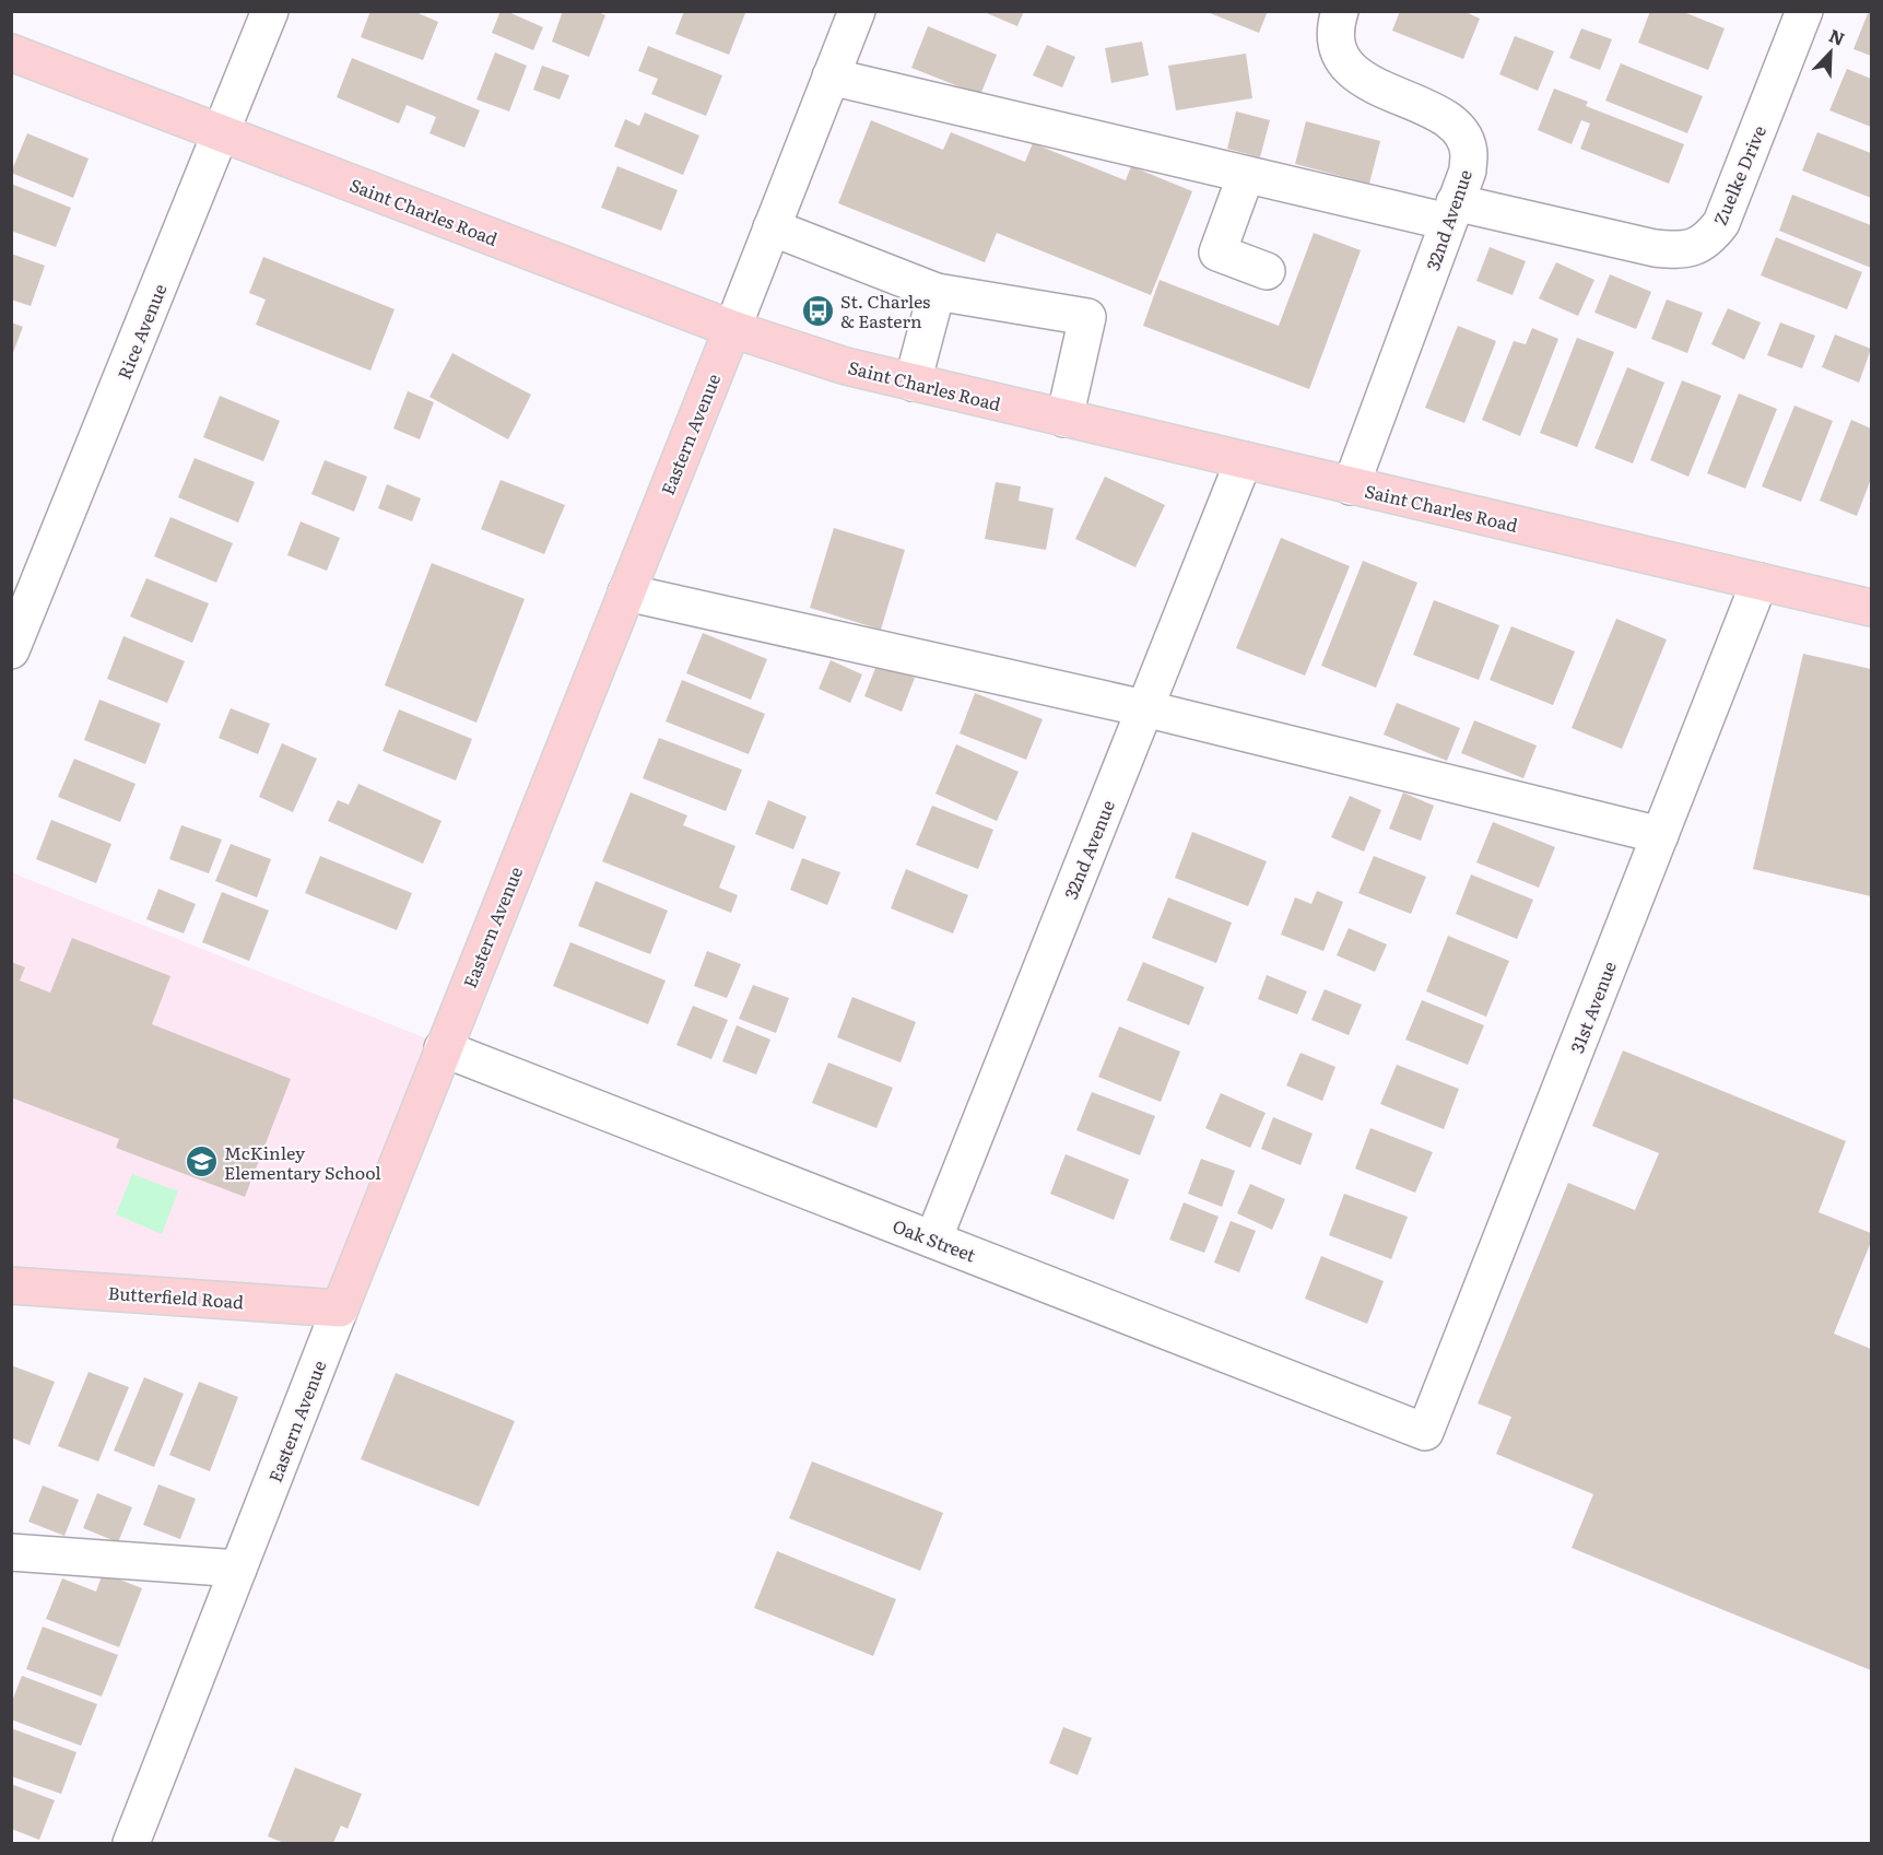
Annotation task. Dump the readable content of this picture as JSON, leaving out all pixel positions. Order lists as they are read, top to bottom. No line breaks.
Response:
{"streets":{"main road":["Saint Charles Road","Eastern Avenue","Butterfield Road"],"street":["Zuelke Drive","32nd Avenue","Rice Avenue","31st Avenue","Oak Street"]},"crossings":[["Zuelke Drive","32nd Avenue"],["Zuelke Drive","Eastern Avenue"],["Saint Charles Road","32nd Avenue"],["Saint Charles Road","Rice Avenue"],["Saint Charles Road","Eastern Avenue"],["Saint Charles Road","31st Avenue"],["32nd Avenue","Oak Street"],["Eastern Avenue","Oak Street"],["Eastern Avenue","Butterfield Road"],["31st Avenue","Oak Street"]],"places":{"bus stop":["St. Charles & Eastern"],"school or university":["McKinley Elementary School"]},"north":"top right"}
